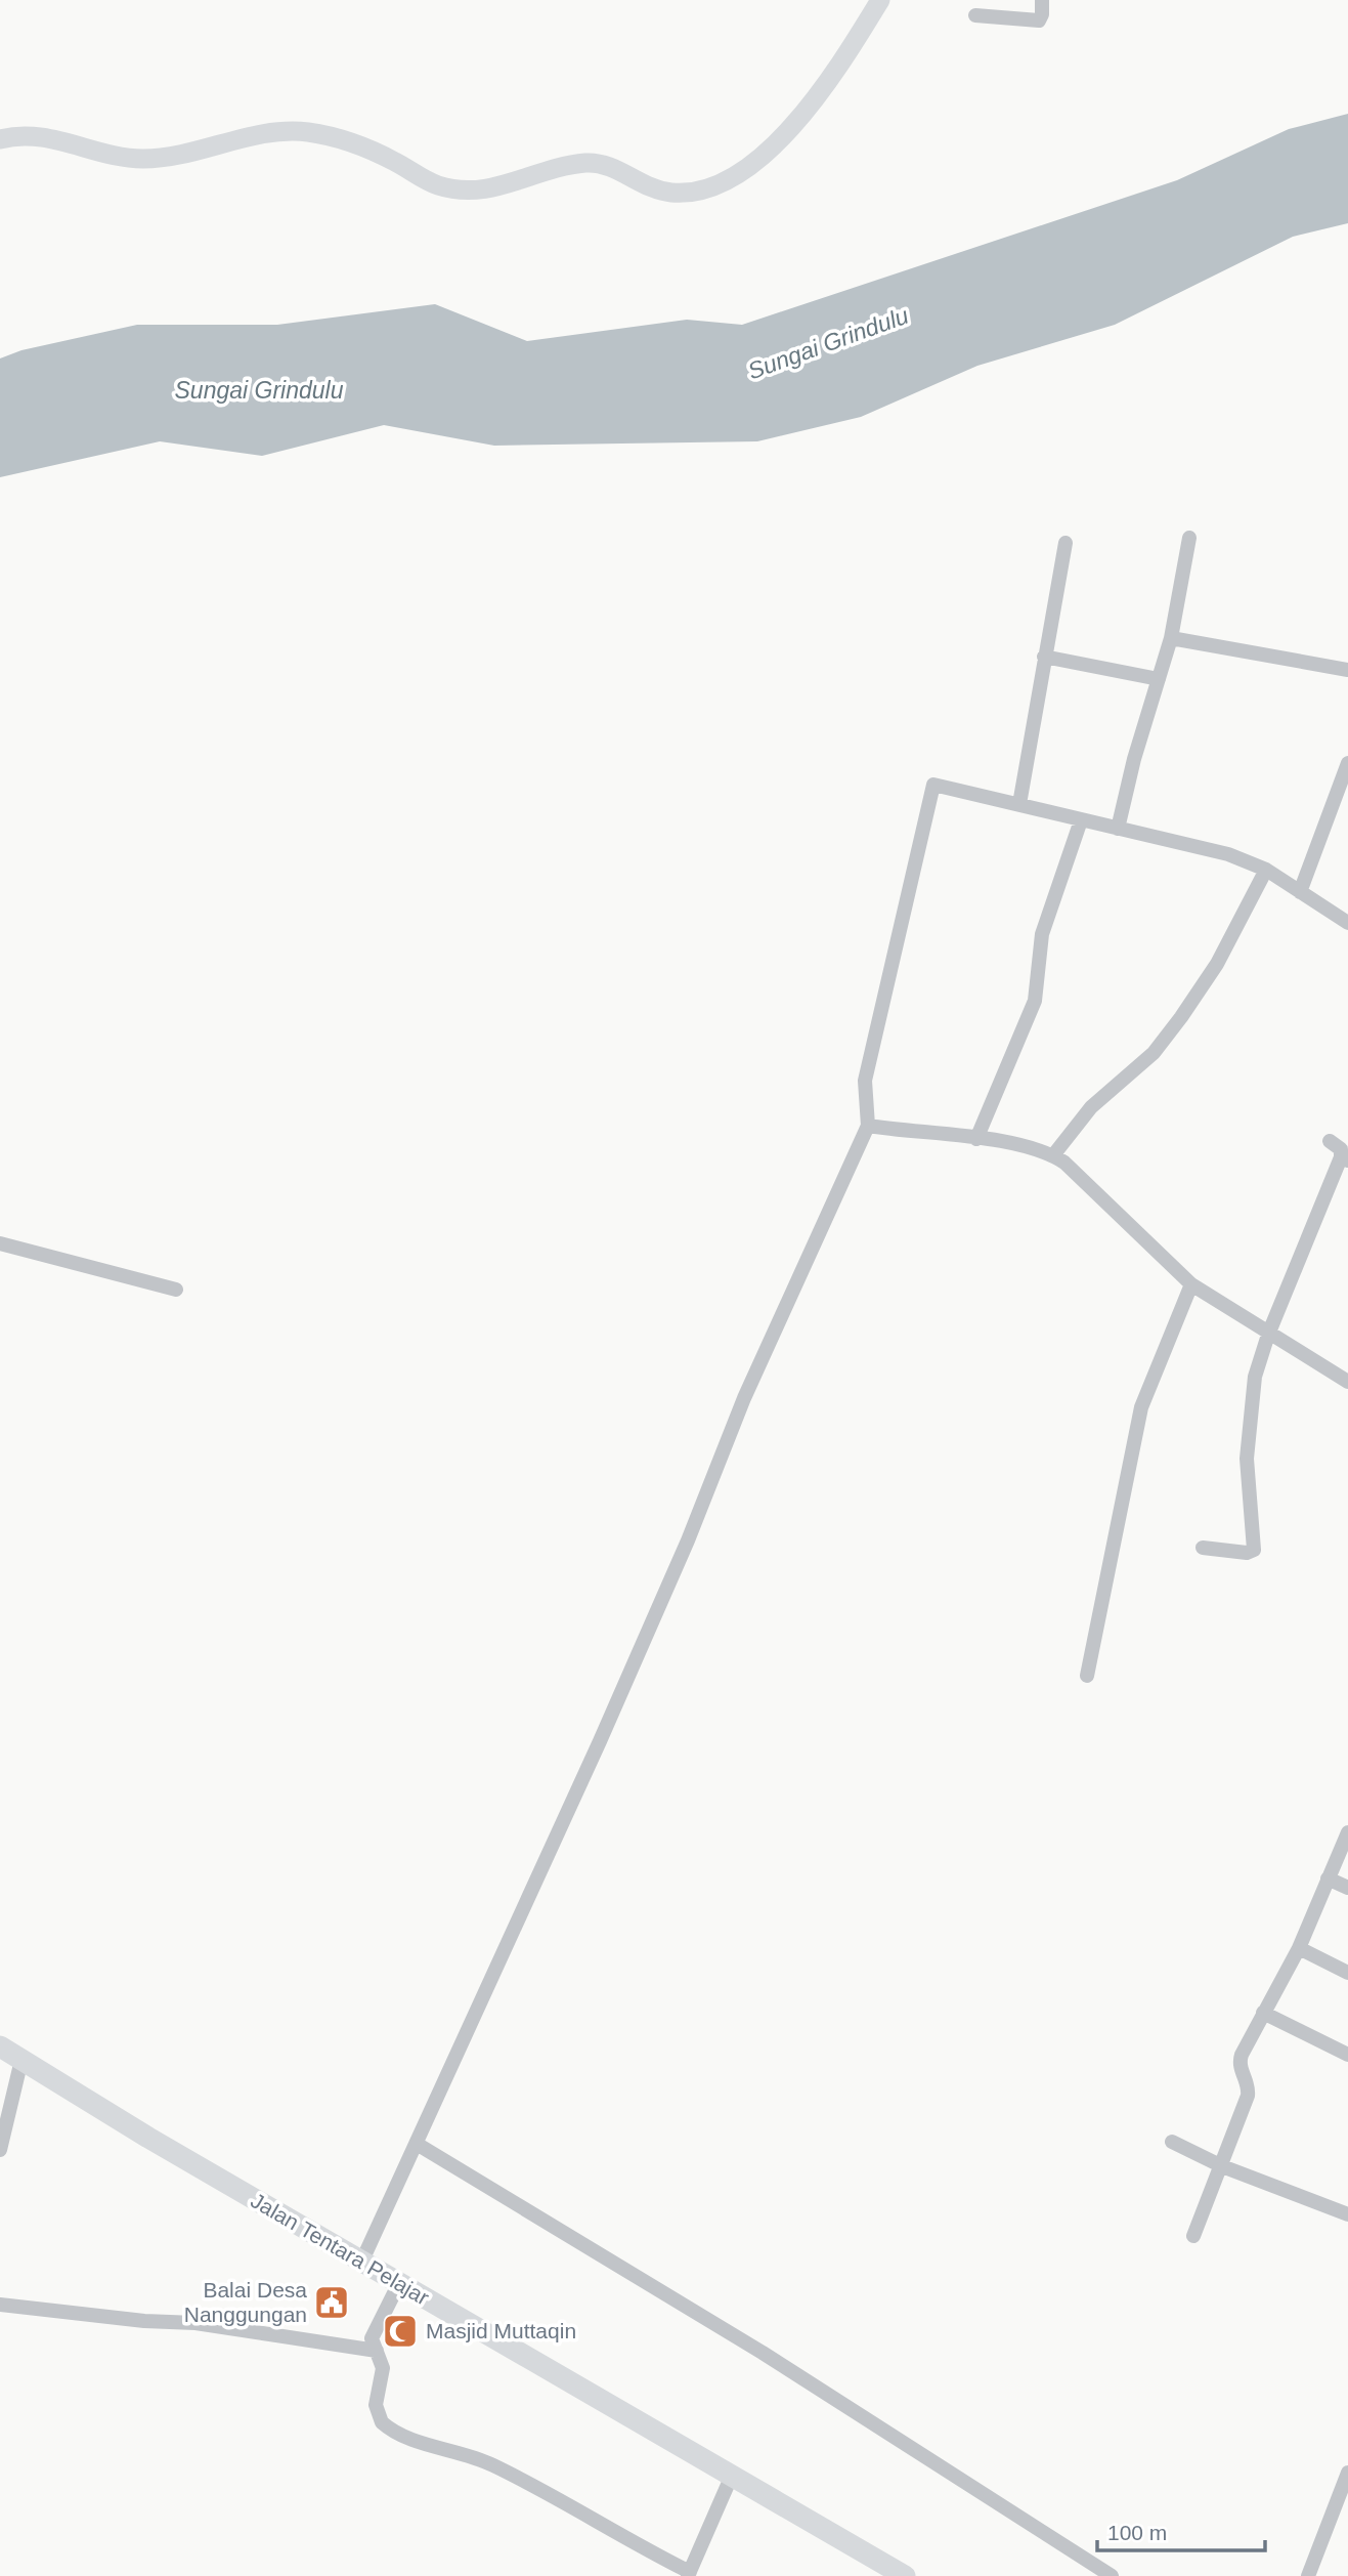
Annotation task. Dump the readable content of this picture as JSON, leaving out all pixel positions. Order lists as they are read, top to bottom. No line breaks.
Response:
{"streets":{"main road":["Jalan Tentara Pelajar"]},"water":["Sungai Grindulu"],"places":{"public building":["Balai Desa Nanggungan"],"mosque":["Masjid Muttaqin"]},"scale_bar":"100 m"}
